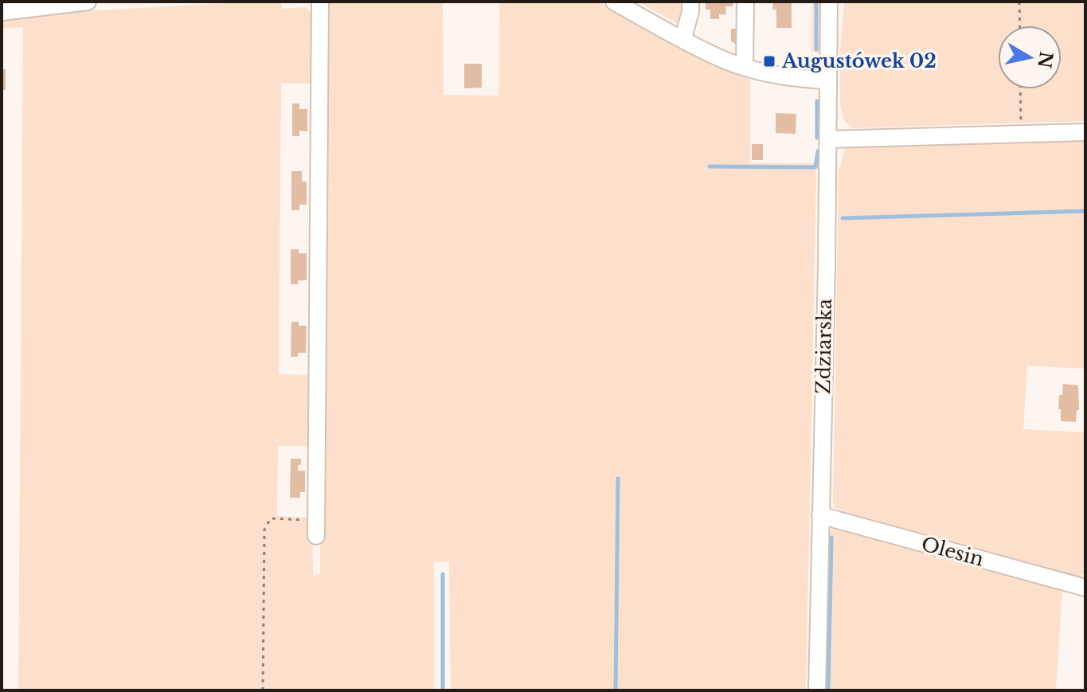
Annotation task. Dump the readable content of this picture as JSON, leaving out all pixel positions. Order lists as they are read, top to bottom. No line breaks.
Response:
{"streets":{"street":["Zdziarska","Olesin"]},"crossings":[["Zdziarska","Olesin"]],"places":{"transit":["Augustówek 02"]},"north":"right"}
